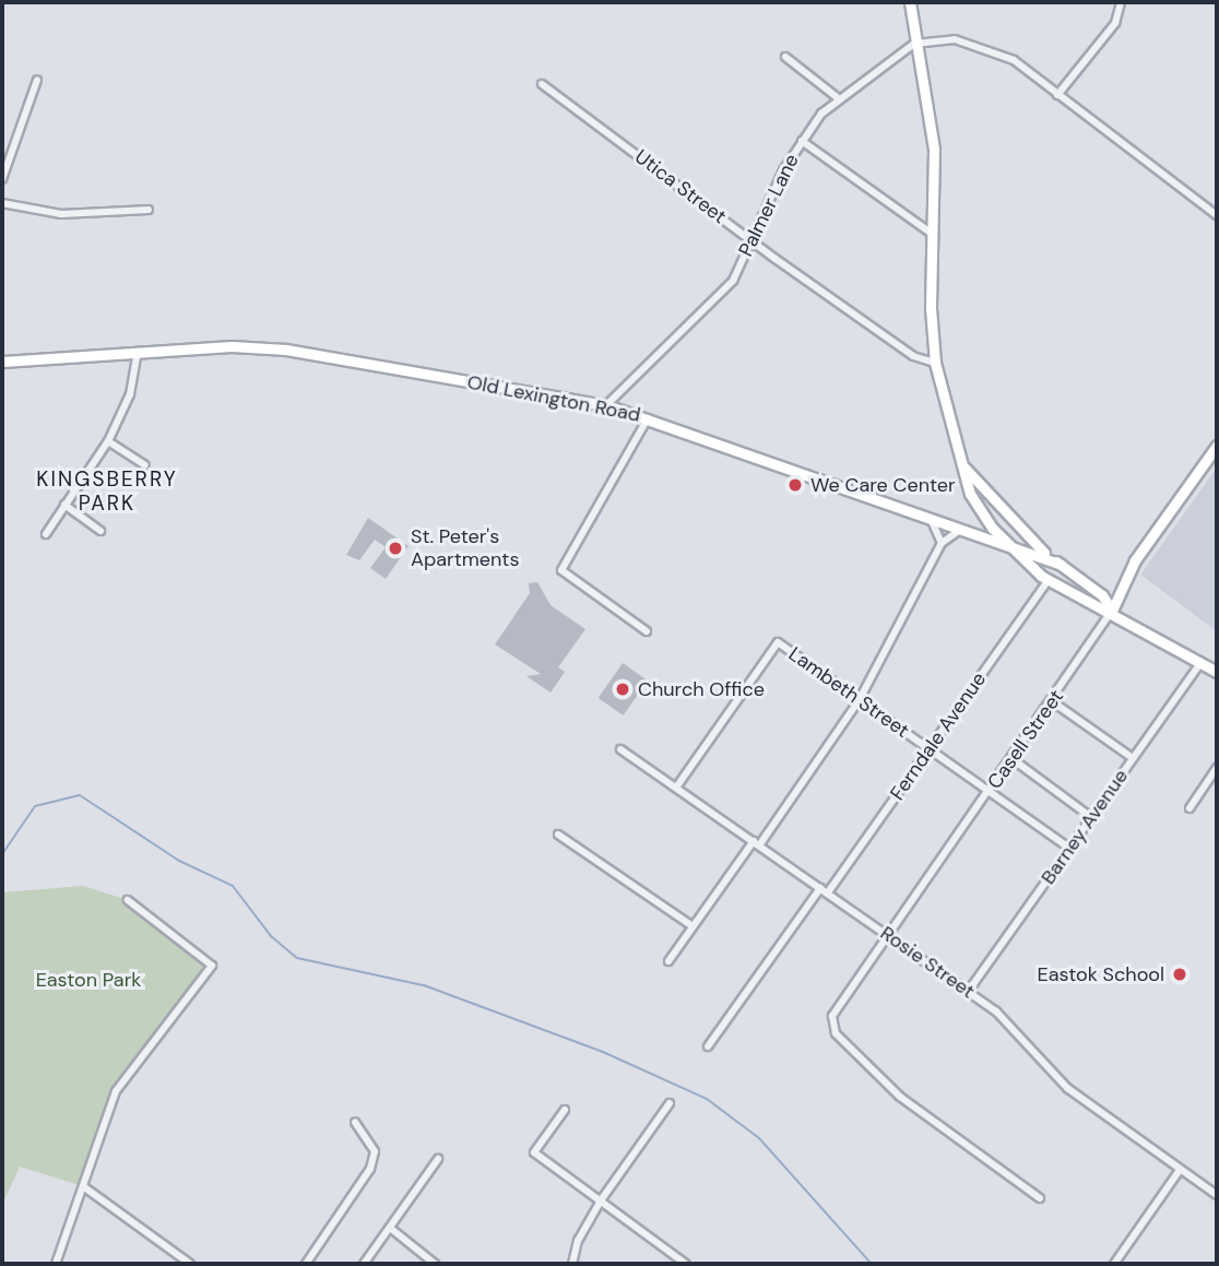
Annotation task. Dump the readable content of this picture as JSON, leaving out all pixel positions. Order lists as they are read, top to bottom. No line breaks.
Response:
{"streets":{"street":["Utica Street","Palmer Lane","Old Lexington Road","Lambeth Street","Ferndale Avenue","Casell Street","Barney Avenue","Rosie Street"]},"crossings":[["Utica Street","Palmer Lane"],["Palmer Lane","Old Lexington Road"],["Old Lexington Road","Ferndale Avenue"],["Old Lexington Road","Casell Street"],["Old Lexington Road","Barney Avenue"],["Lambeth Street","Ferndale Avenue"],["Lambeth Street","Casell Street"],["Lambeth Street","Barney Avenue"],["Lambeth Street","Rosie Street"],["Ferndale Avenue","Rosie Street"],["Casell Street","Rosie Street"],["Barney Avenue","Rosie Street"]],"districts":["KINGSBERRY PARK"],"parks":["Easton Park"],"places":["We Care Center","St. Peter's Apartments","Church Office","Eastok School"]}
